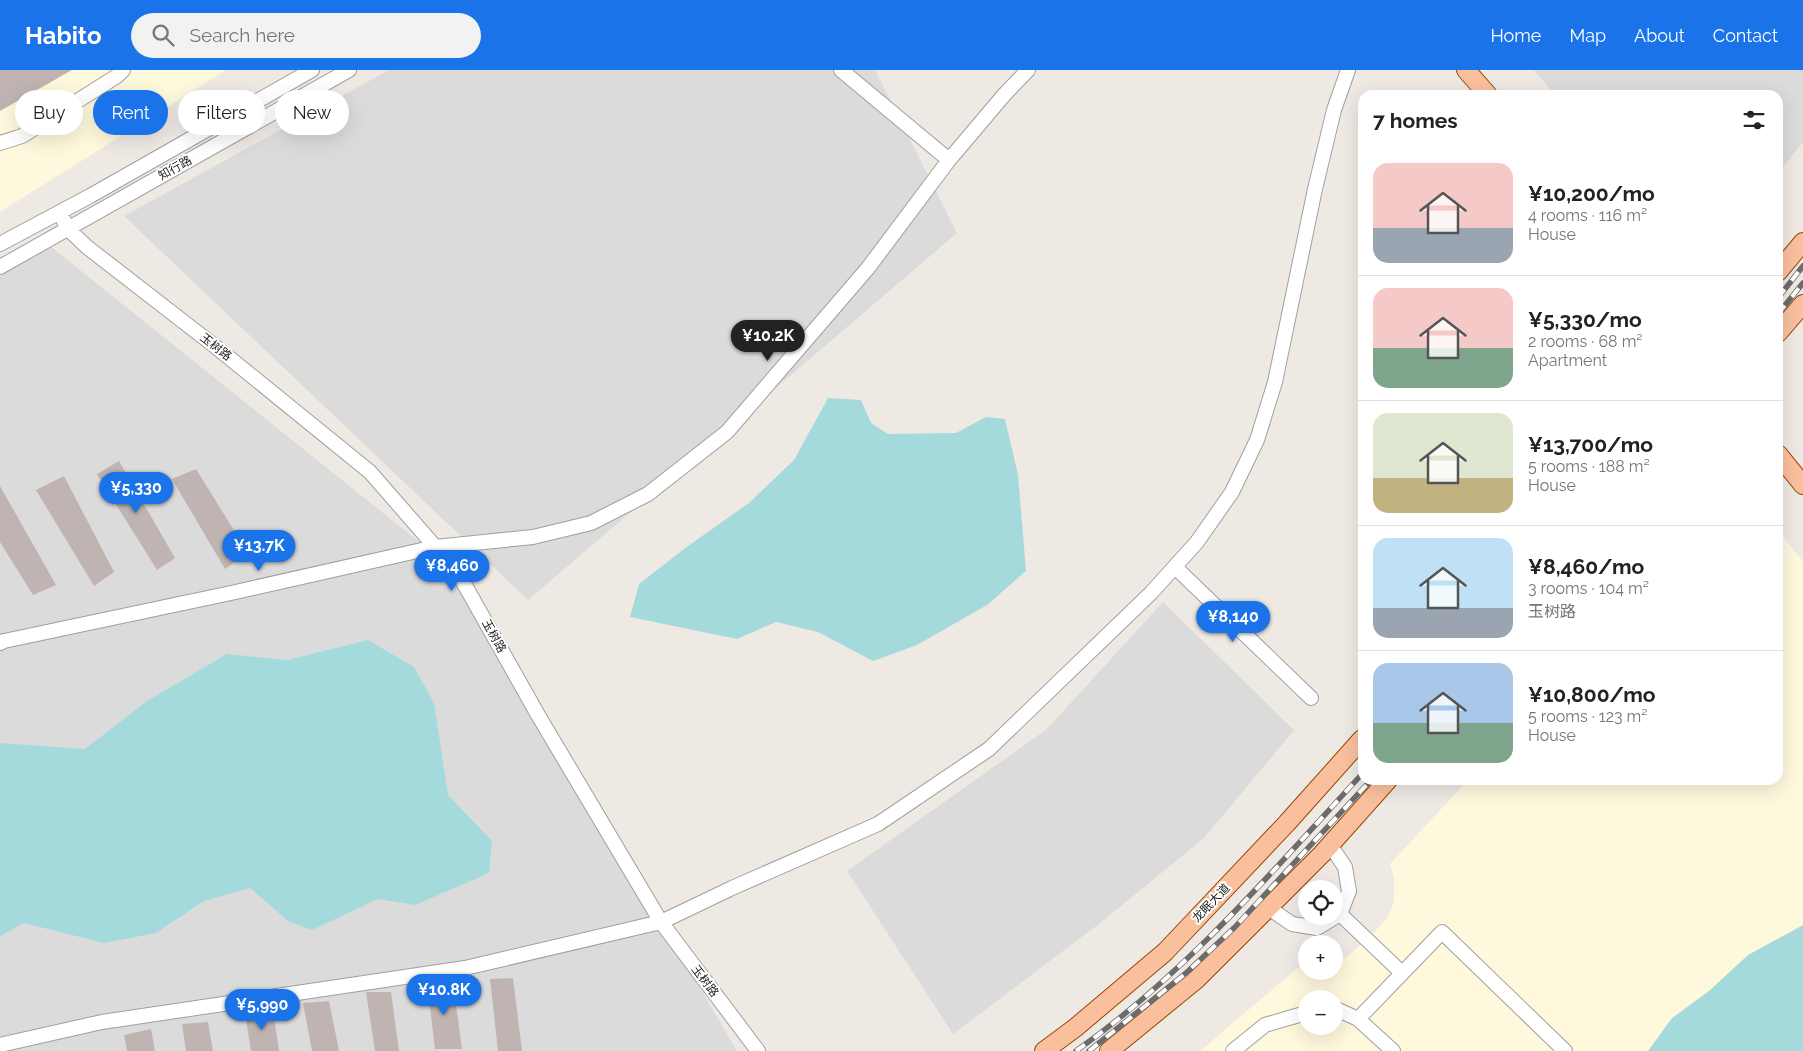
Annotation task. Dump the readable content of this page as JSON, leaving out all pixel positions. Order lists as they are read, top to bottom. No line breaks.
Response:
{"streets":{"main road":["龙眠大道"],"street":["知行路","玉树路"]},"crossings":[["知行路","玉树路"]],"page":{"header":"Habito","search":"Search here","nav":["Home","Map","About","Contact"],"chip":["Buy","Rent","Filters","New"],"heading":"7 homes","list":[{"name":"¥10,200/mo","note":"4 rooms · 116 m² · House"},{"name":"¥5,330/mo","note":"2 rooms · 68 m² · Apartment"},{"name":"¥13,700/mo","note":"5 rooms · 188 m² · House"},{"name":"¥8,460/mo","note":"3 rooms · 104 m² · 玉树路"},{"name":"¥10,800/mo","note":"5 rooms · 123 m² · House"}],"price":["¥10.2K","¥5,330","¥13.7K","¥8,460","¥8,140","¥10.8K","¥5,990"],"map_buttons":["+","−"]}}
